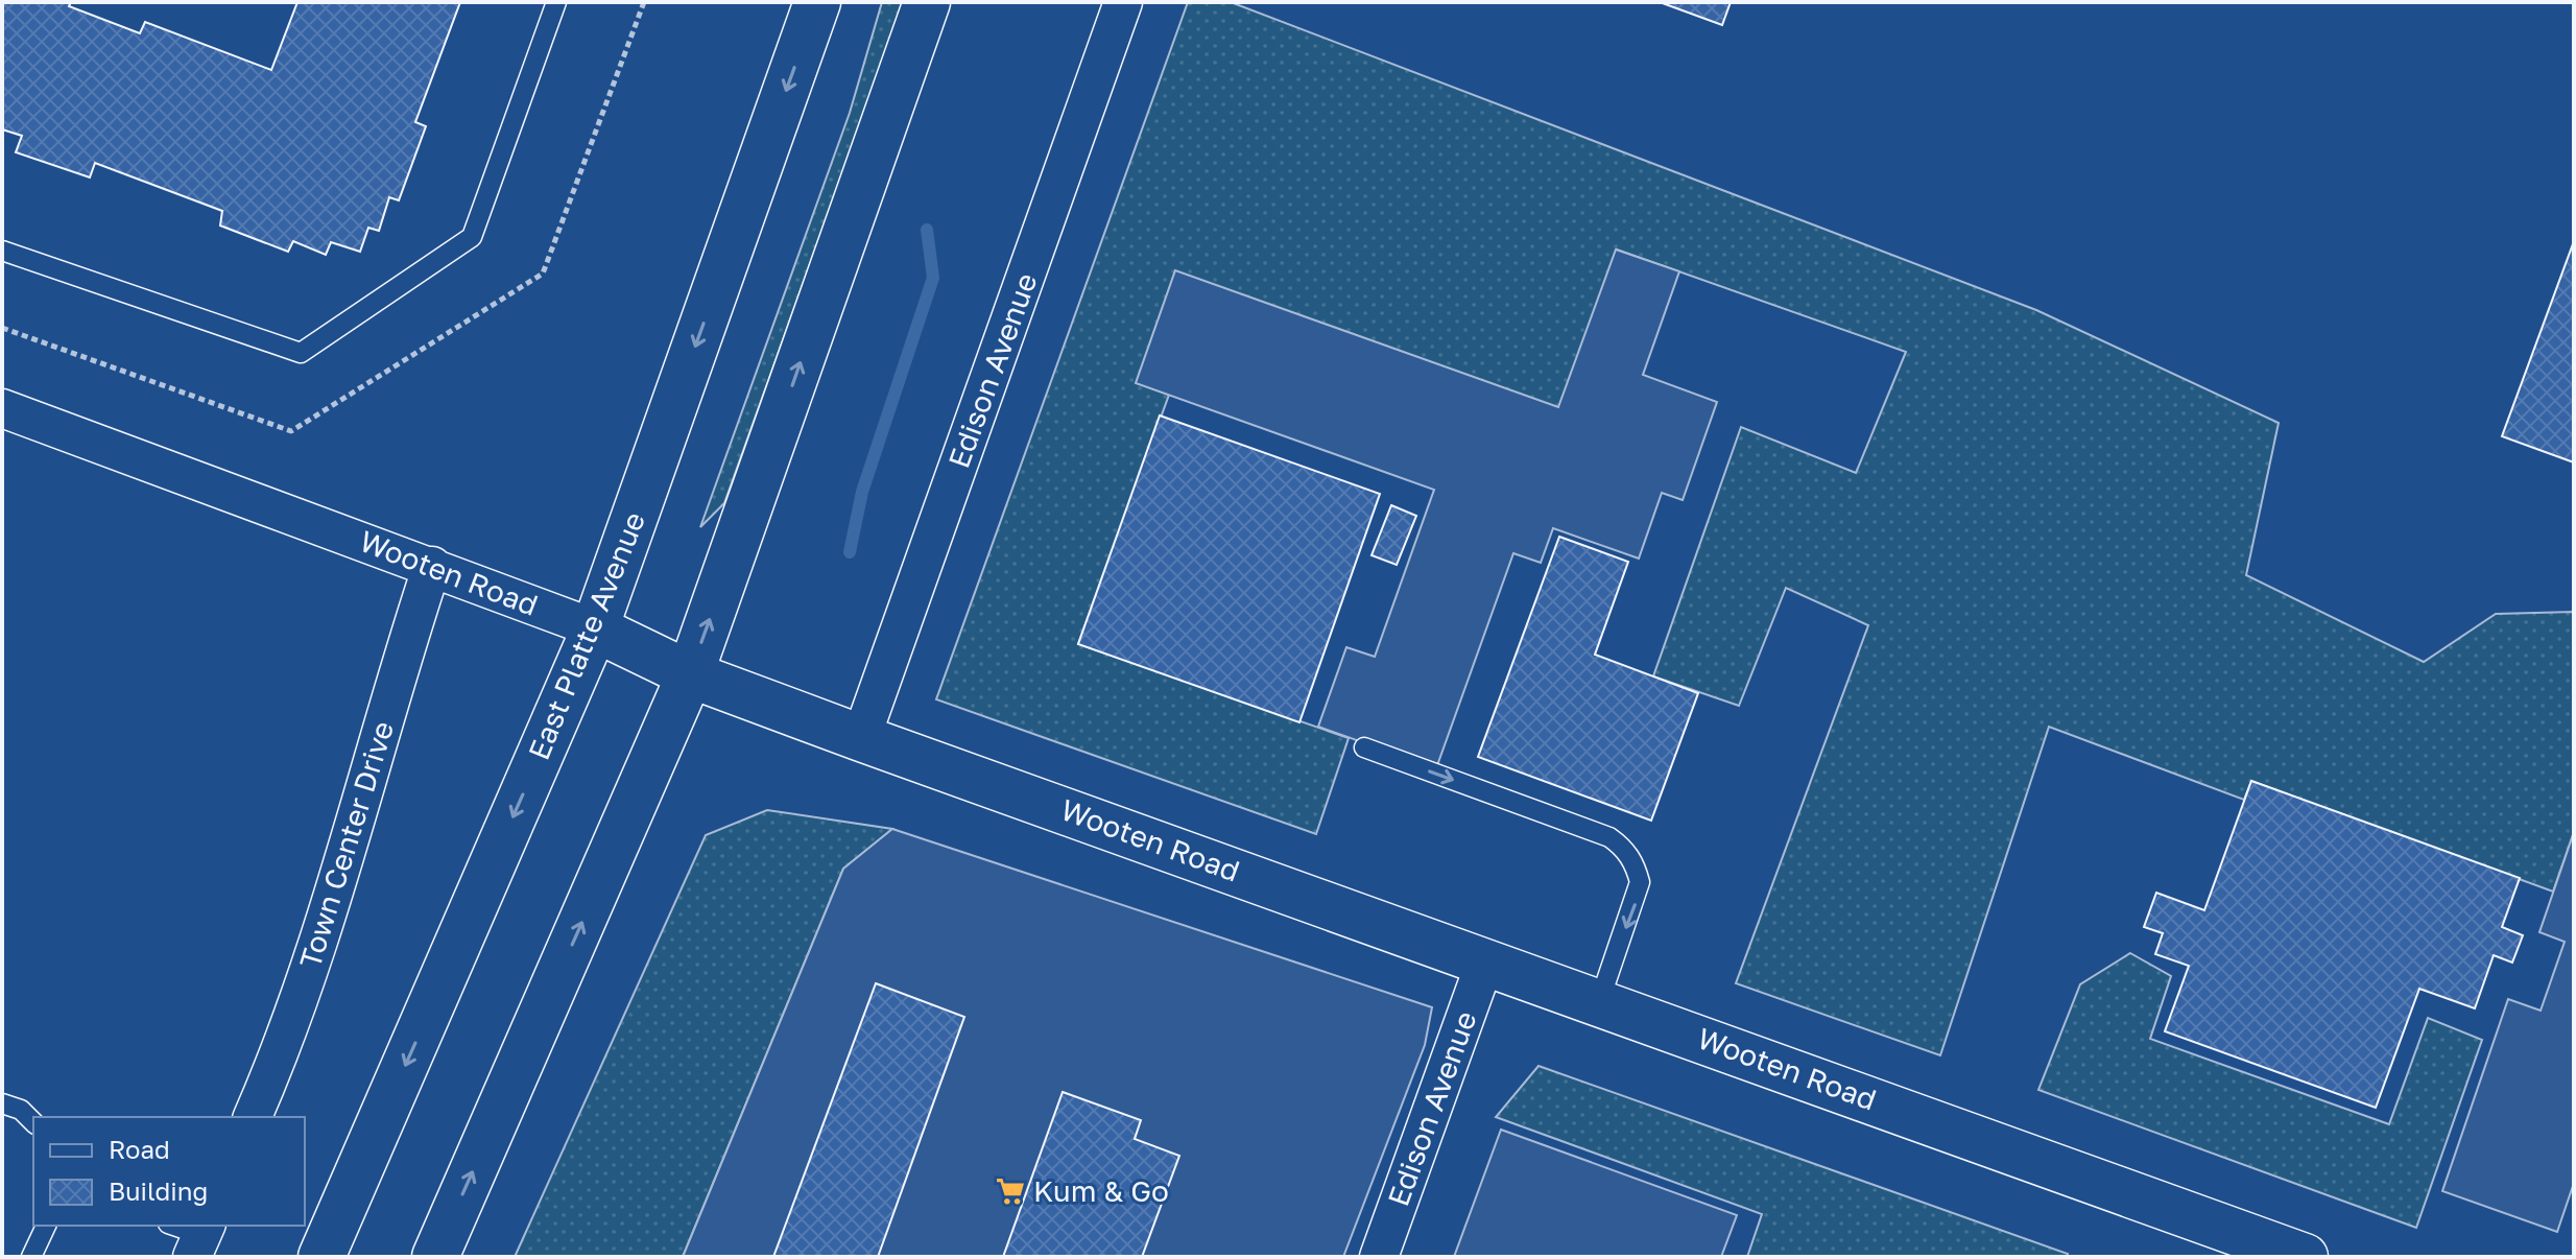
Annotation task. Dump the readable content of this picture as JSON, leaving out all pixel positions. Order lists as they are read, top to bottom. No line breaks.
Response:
{"streets":{"main road":["Wooten Road","East Platte Avenue"],"street":["Edison Avenue","Town Center Drive"]},"crossings":[["Edison Avenue","Wooten Road"],["Wooten Road","East Platte Avenue"],["Wooten Road","Town Center Drive"]],"places":{"supermarket":["Kum & Go"]},"legend":["Road","Building"]}
